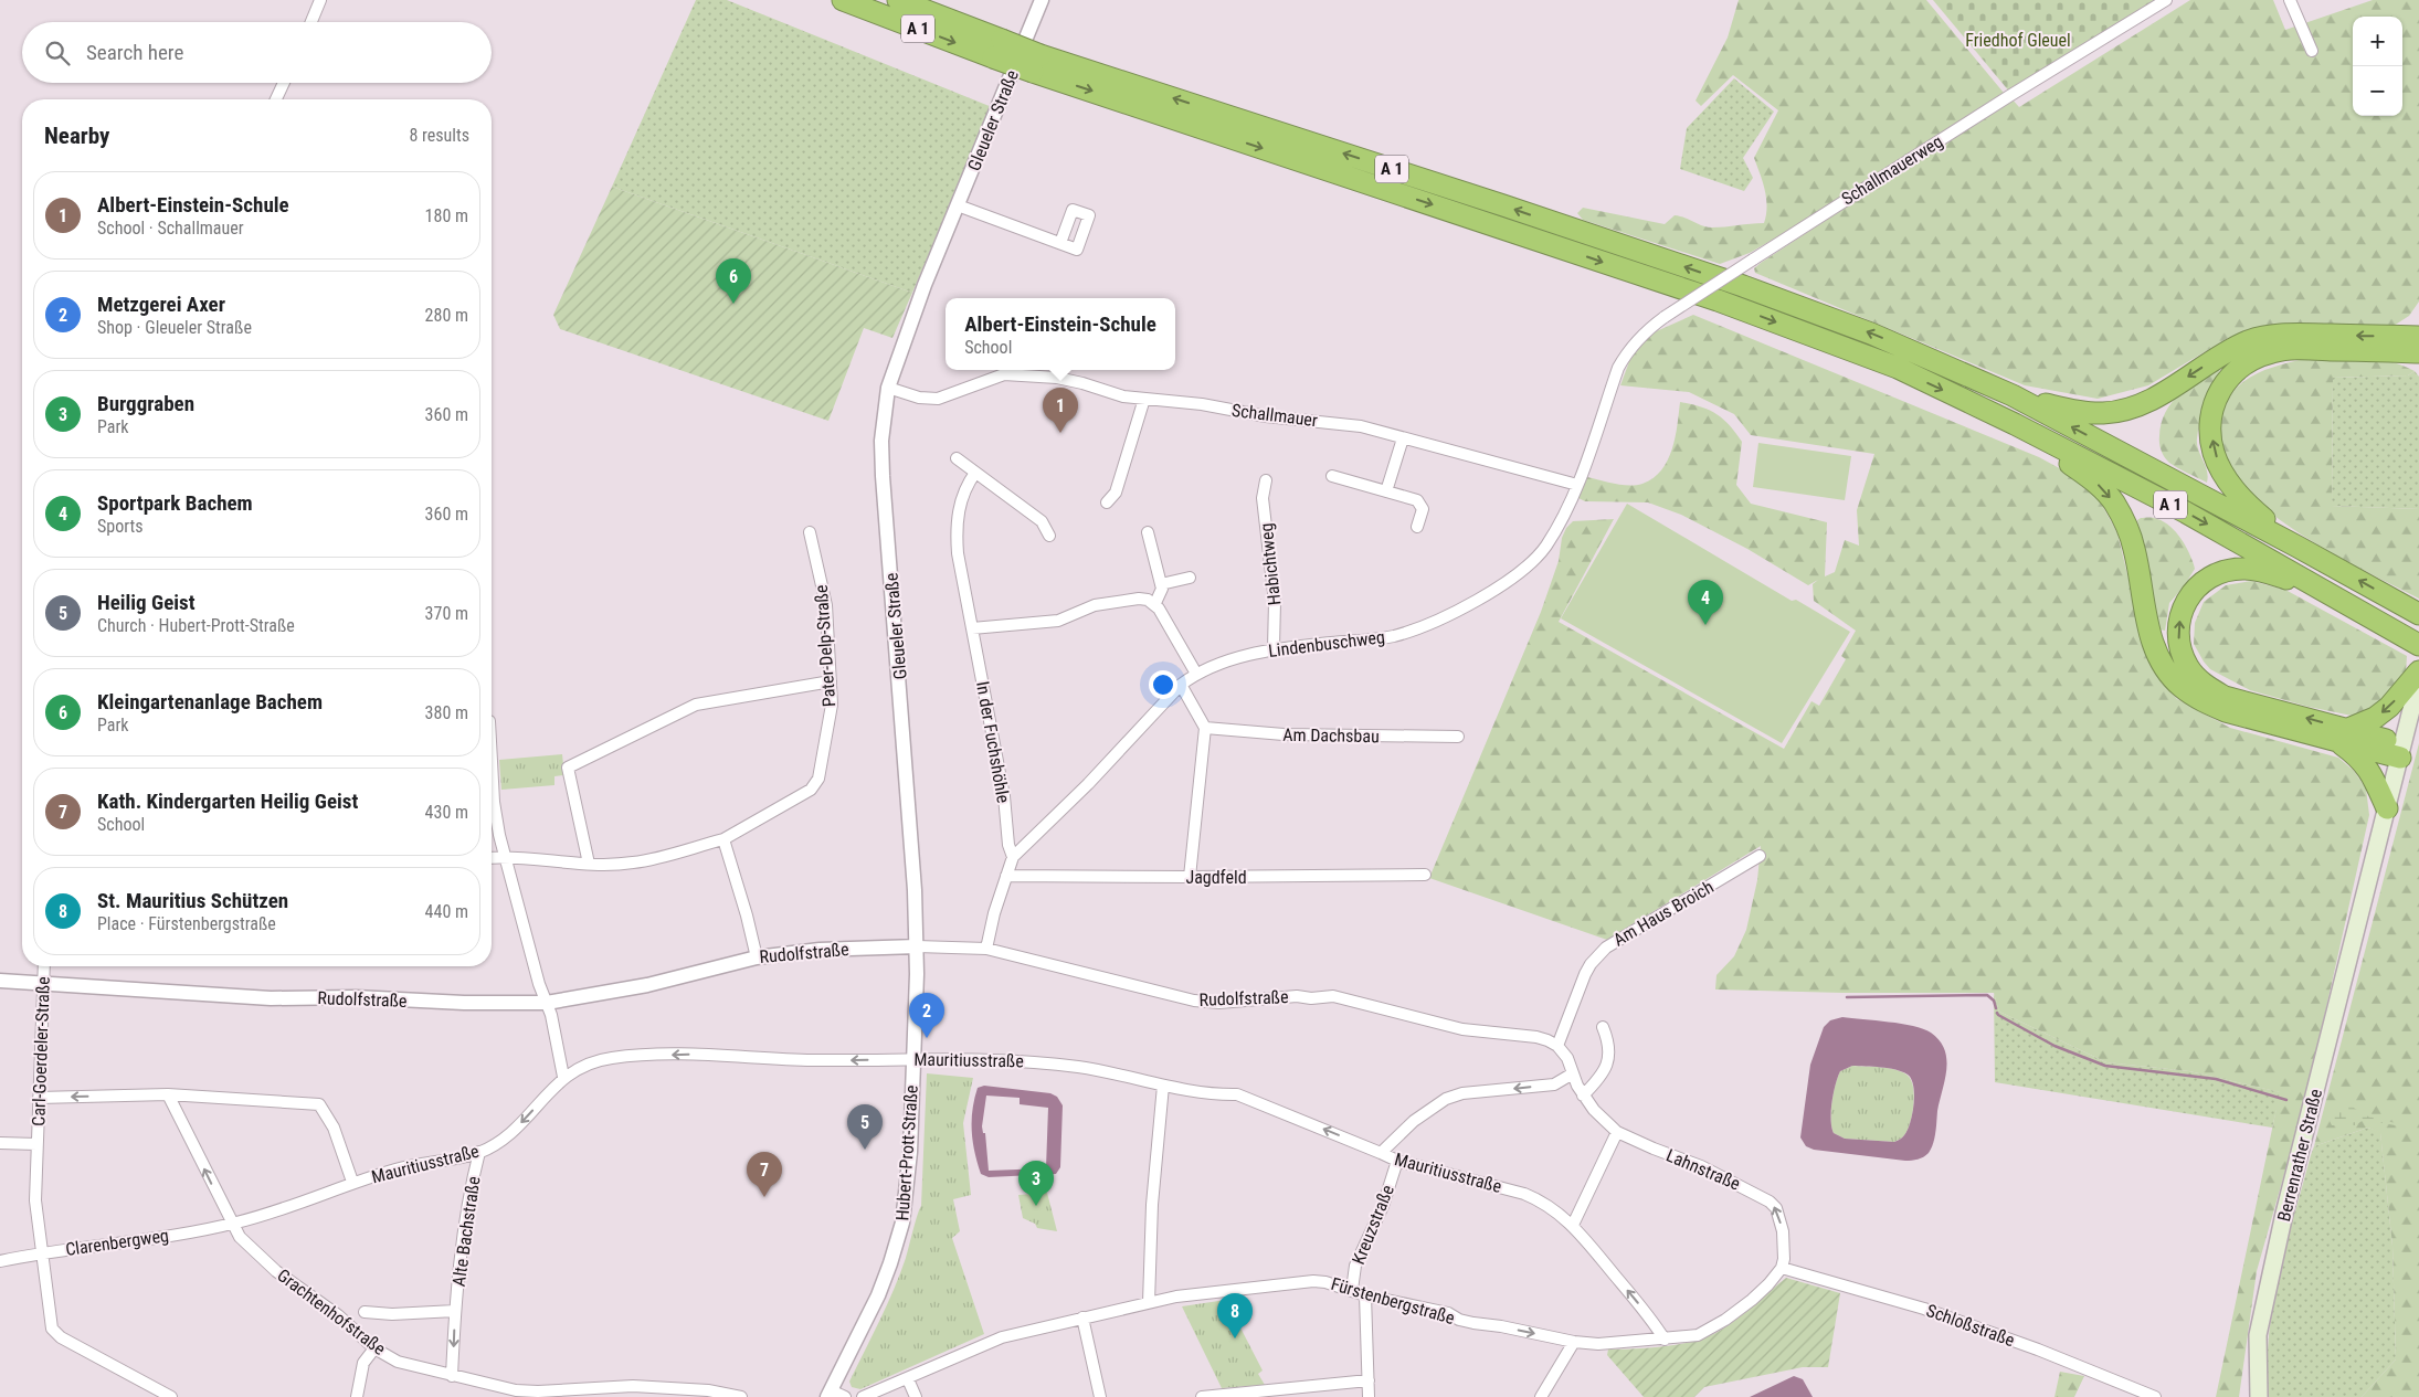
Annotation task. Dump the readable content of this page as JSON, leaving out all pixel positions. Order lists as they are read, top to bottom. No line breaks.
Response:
{"streets":{"highway":["A 1"],"main road":["Berrenrather Straße"],"street":["Gleueler Straße","Schallmauerweg","Schallmauer","Habichtweg","Lindenbuschweg","Pater-Delp-Straße","Am Dachsbau","In der Fuchshöhle","Jagdfeld","Am Haus Broich","Rudolfstraße","Carl-Goerdeler-Straße","Mauritiusstraße","Hubert-Prott-Straße","Lahnstraße","Kreuzstraße","Alte Bachstraße","Clarenbergweg","Fürstenbergstraße","Grachtenhofstraße","Schloßstraße"]},"crossings":[["Gleueler Straße","Schallmauer"],["Gleueler Straße","Rudolfstraße"],["Gleueler Straße","Mauritiusstraße"],["Gleueler Straße","Hubert-Prott-Straße"],["Schallmauerweg","Lindenbuschweg"],["Schallmauer","Lindenbuschweg"],["Habichtweg","Lindenbuschweg"],["Lindenbuschweg","In der Fuchshöhle"],["Lindenbuschweg","Jagdfeld"],["Lindenbuschweg","Rudolfstraße"],["Am Haus Broich","Rudolfstraße"],["Am Haus Broich","Lahnstraße"],["Rudolfstraße","Carl-Goerdeler-Straße"],["Rudolfstraße","Lahnstraße"],["Carl-Goerdeler-Straße","Clarenbergweg"],["Mauritiusstraße","Hubert-Prott-Straße"],["Mauritiusstraße","Kreuzstraße"],["Mauritiusstraße","Alte Bachstraße"],["Mauritiusstraße","Clarenbergweg"],["Mauritiusstraße","Fürstenbergstraße"],["Mauritiusstraße","Grachtenhofstraße"],["Lahnstraße","Fürstenbergstraße"],["Lahnstraße","Schloßstraße"],["Kreuzstraße","Fürstenbergstraße"],["Alte Bachstraße","Grachtenhofstraße"],["Clarenbergweg","Grachtenhofstraße"],["Fürstenbergstraße","Schloßstraße"]],"one_way":["Mauritiusstraße","Lahnstraße"],"parks":["Friedhof Gleuel"],"page":{"map_buttons":["+","−"],"search":"Search here","heading":["Nearby","8 results"],"list":[{"mark":"1","name":"Albert-Einstein-Schule","note":"School · Schallmauer","value":"180 m"},{"mark":"2","name":"Metzgerei Axer","note":"Shop · Gleueler Straße","value":"280 m"},{"mark":"3","name":"Burggraben","note":"Park","value":"360 m"},{"mark":"4","name":"Sportpark Bachem","note":"Sports","value":"360 m"},{"mark":"5","name":"Heilig Geist","note":"Church · Hubert-Prott-Straße","value":"370 m"},{"mark":"6","name":"Kleingartenanlage Bachem","note":"Park","value":"380 m"},{"mark":"7","name":"Kath. Kindergarten Heilig Geist","note":"School","value":"430 m"},{"mark":"8","name":"St. Mauritius Schützen","note":"Place · Fürstenbergstraße","value":"440 m"}],"pins":["6","1","4","2","5","7","3","8"],"popup":["Albert-Einstein-Schule","School"]}}
